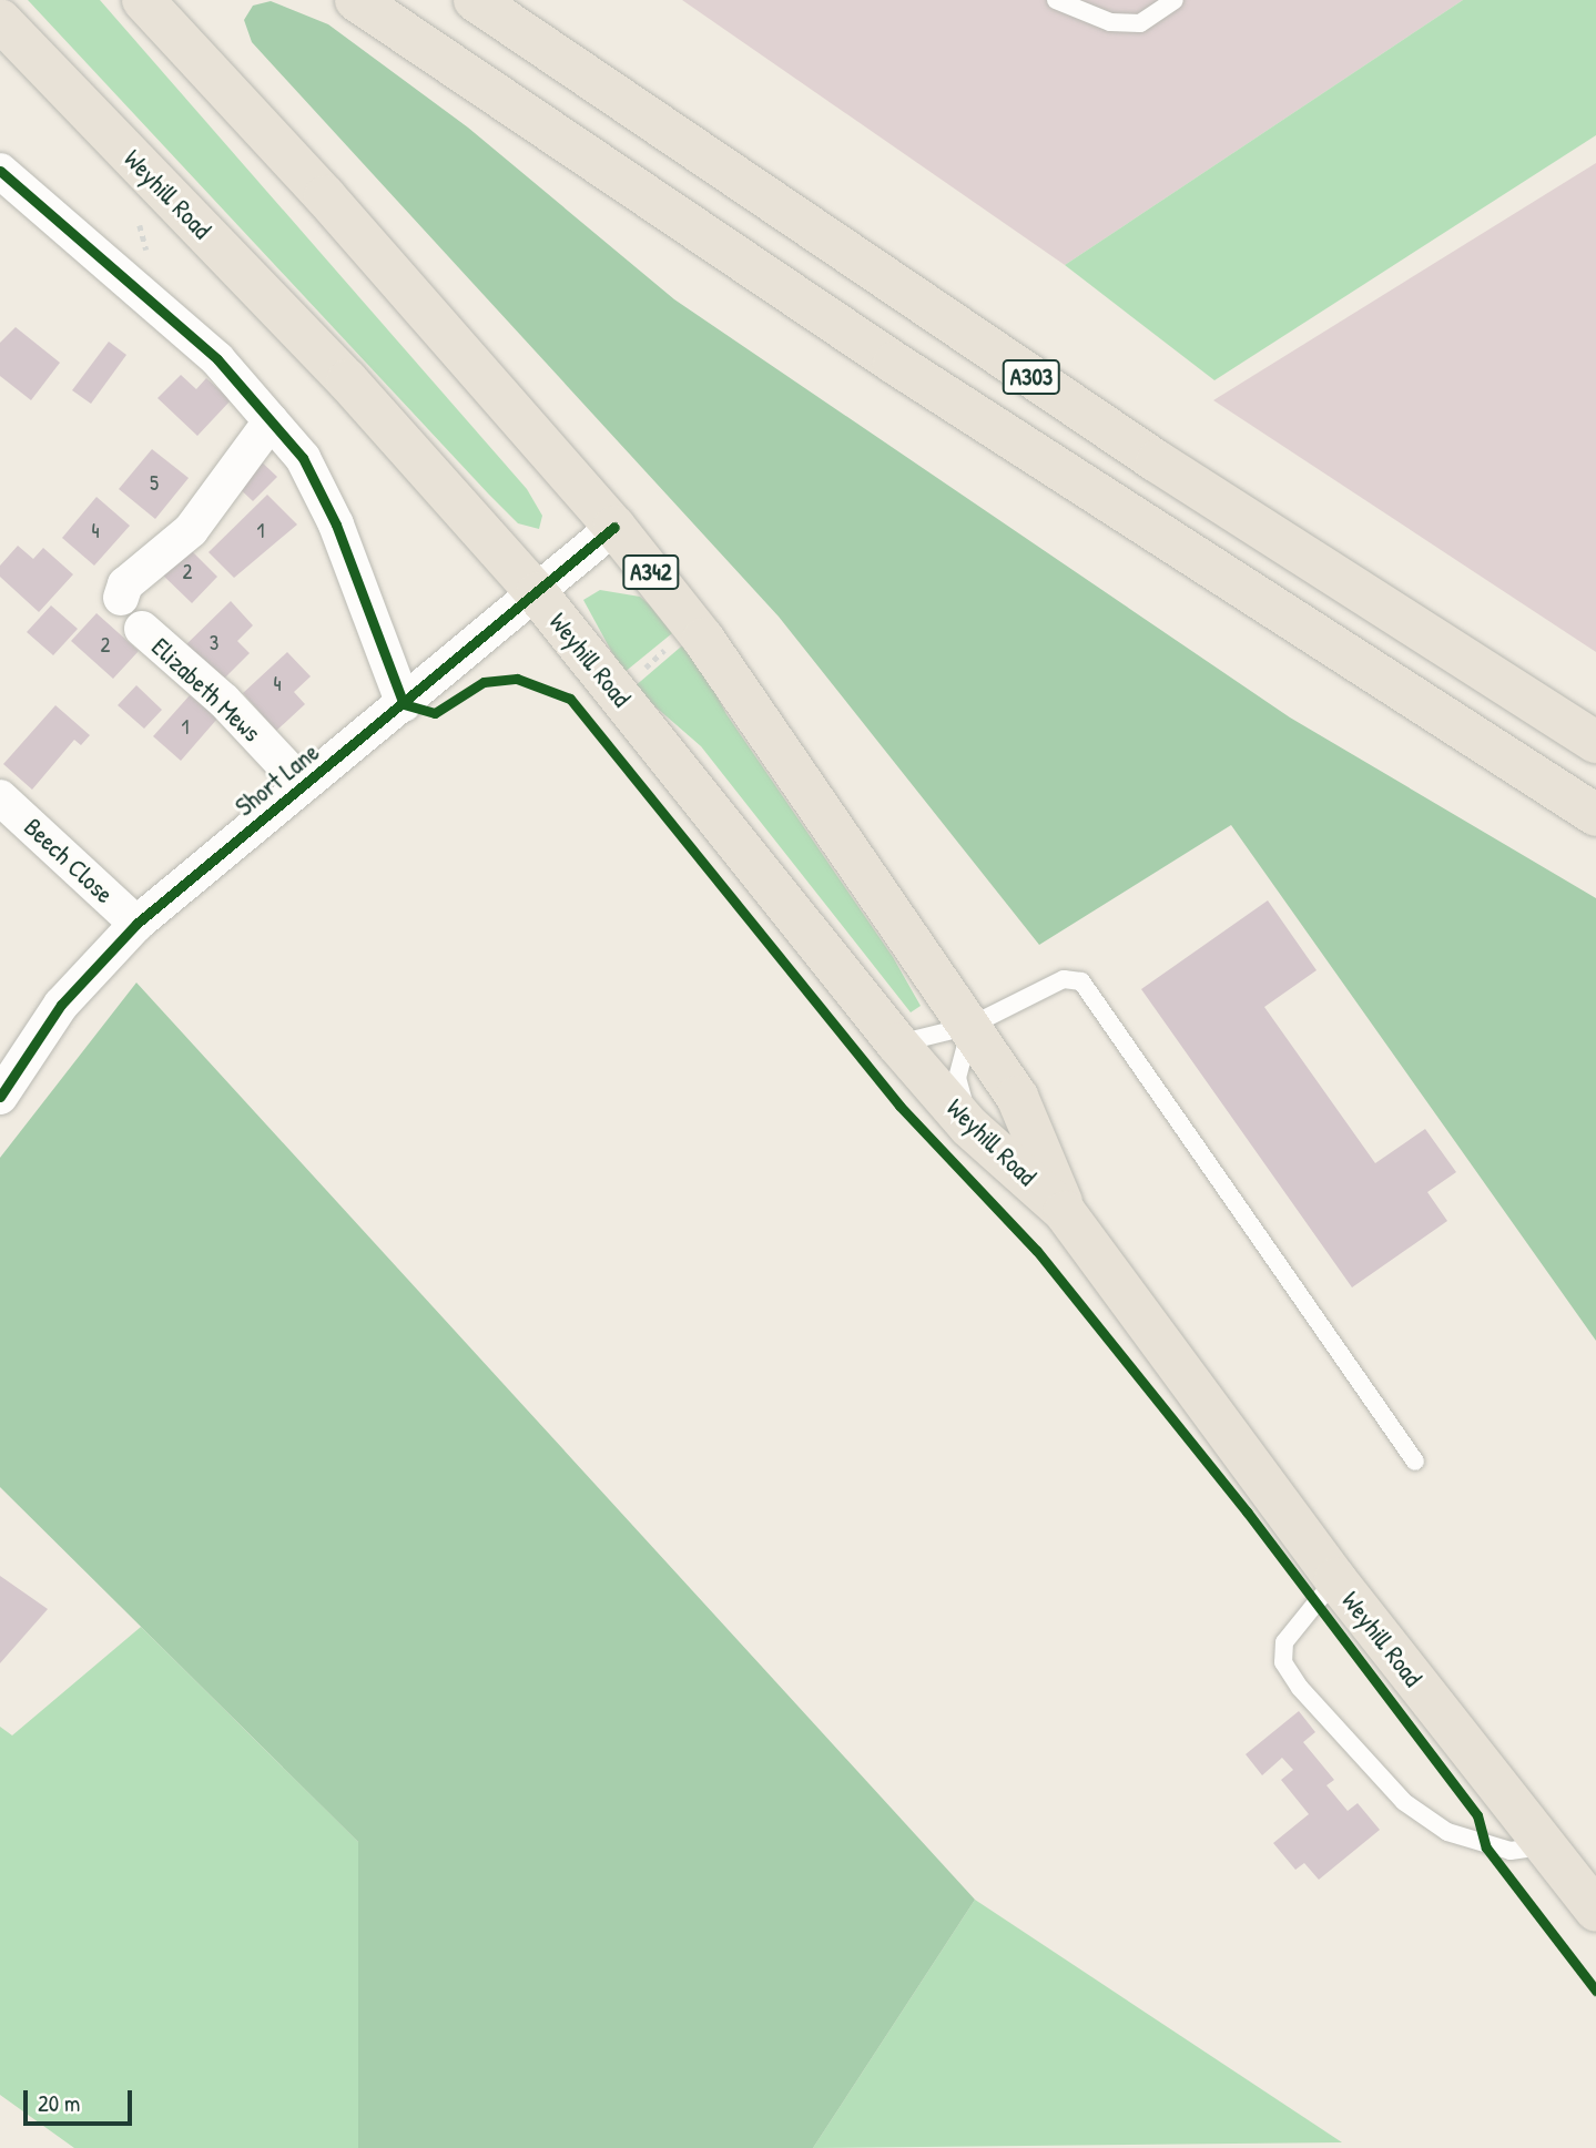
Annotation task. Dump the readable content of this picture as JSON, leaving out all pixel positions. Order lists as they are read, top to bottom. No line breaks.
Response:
{"streets":{"main road":["Weyhill Road","A303","A342"],"street":["Elizabeth Mews","Short Lane","Beech Close"]},"crossings":[["Weyhill Road","Short Lane"],["Elizabeth Mews","Short Lane"],["Short Lane","Beech Close"]],"house_numbers":["5","4","1","2","3","2","4","1"],"scale_bar":"20 m"}
